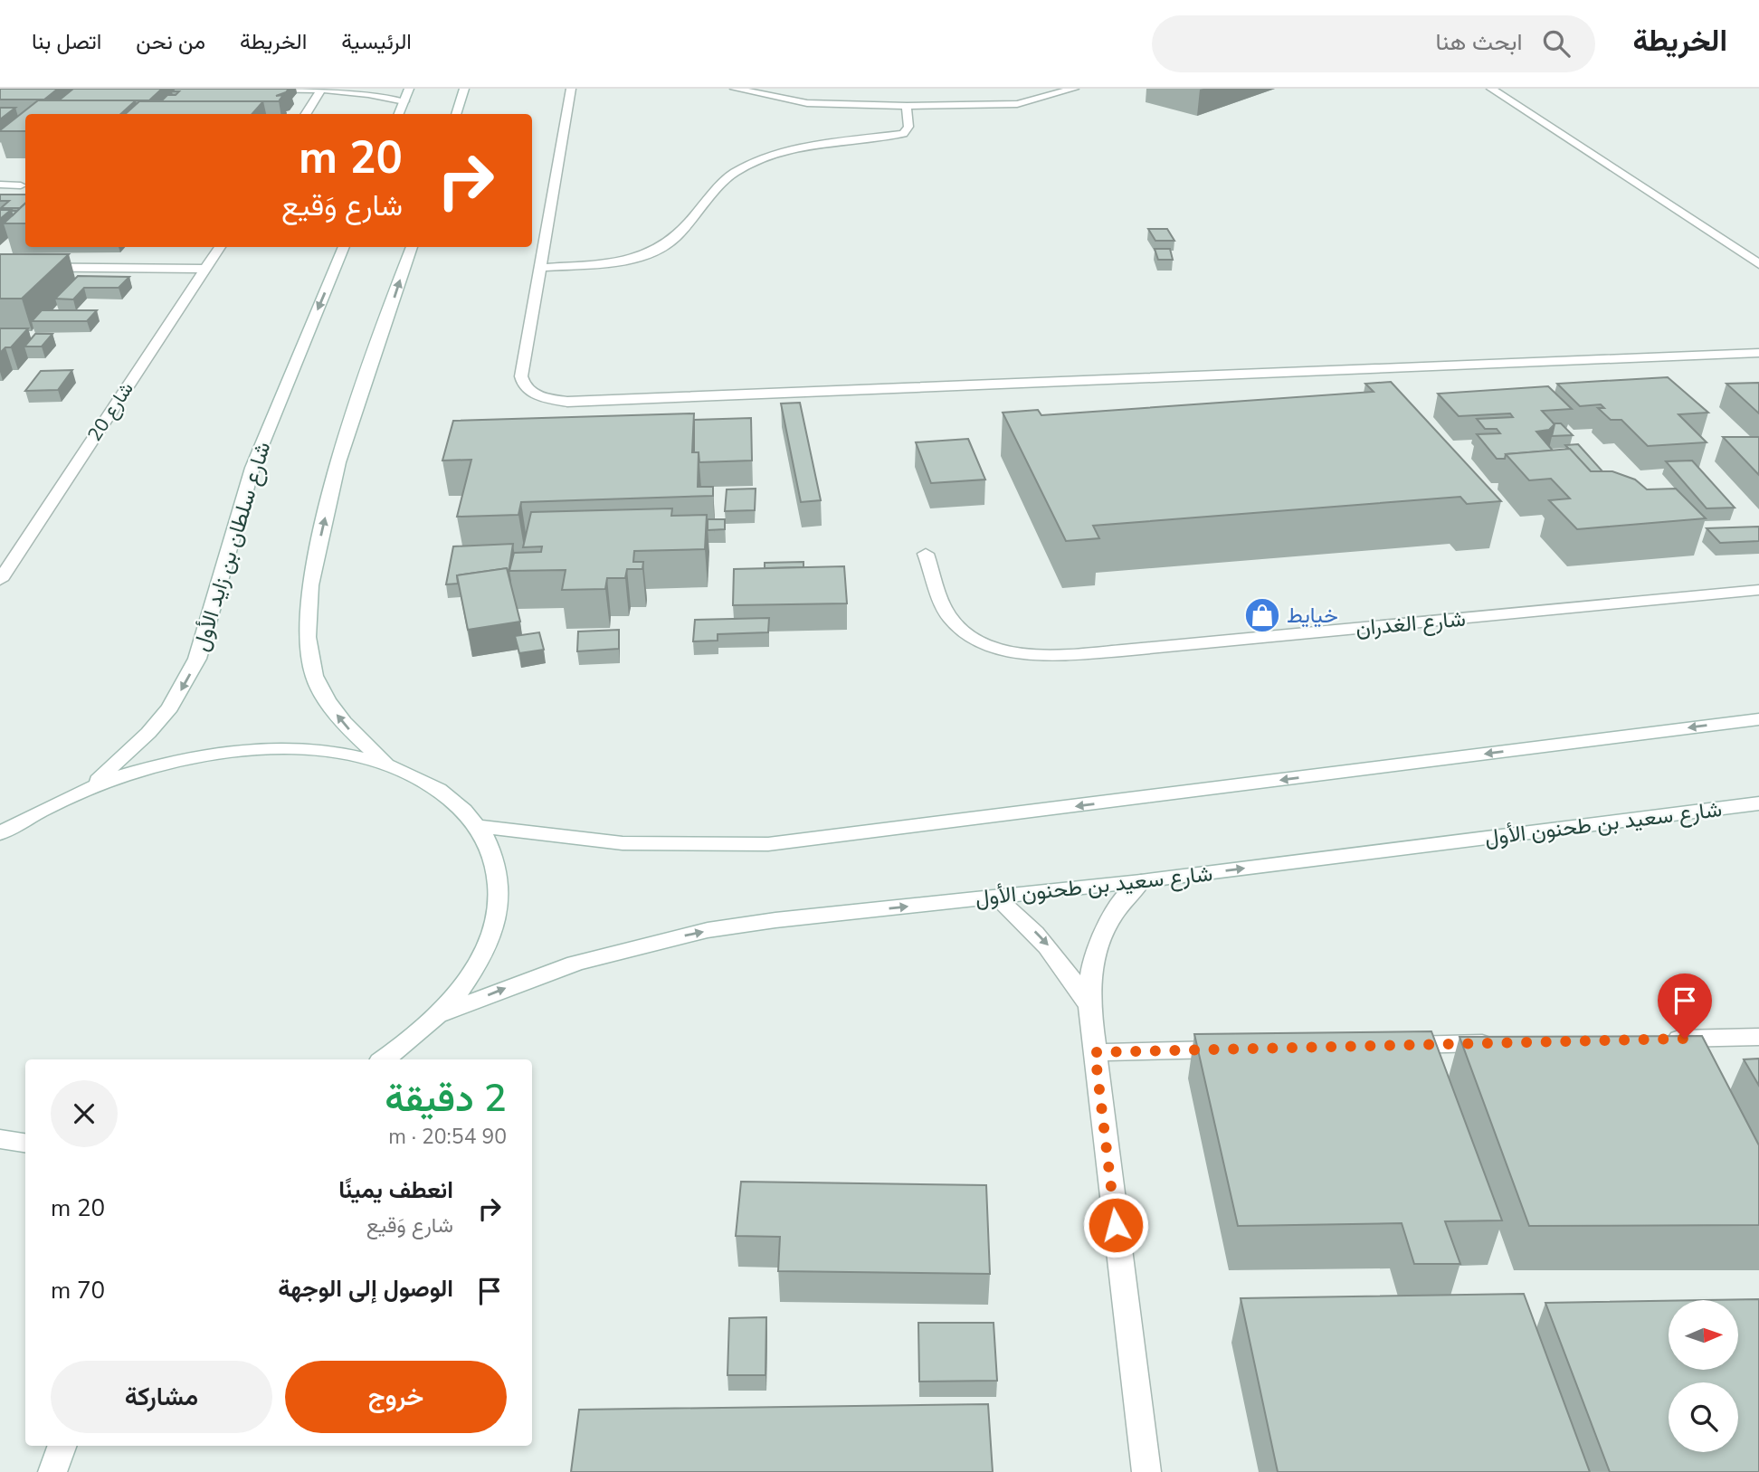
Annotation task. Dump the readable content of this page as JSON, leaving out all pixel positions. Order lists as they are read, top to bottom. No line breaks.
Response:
{"streets":{"main road":["شارع 20","شارع سلطان بن زايد الأول","شارع الغدران","شارع سعيد بن طحنون الأول"]},"one_way":["شارع سلطان بن زايد الأول"],"places":{"shop":["خيايط"]},"north":"right","page":{"header":"الخريطة","search":"ابحث هنا","nav":["الرئيسية","الخريطة","من نحن","اتصل بنا"],"turn":["20 m","شارع وَقيع"],"heading":["2 دقيقة","90 m · 20:54"],"list":[{"name":"انعطف يمينًا","note":"شارع وَقيع","value":"20 m"},{"name":"الوصول إلى الوجهة","value":"70 m"}],"buttons":["خروج","مشاركة"]}}
